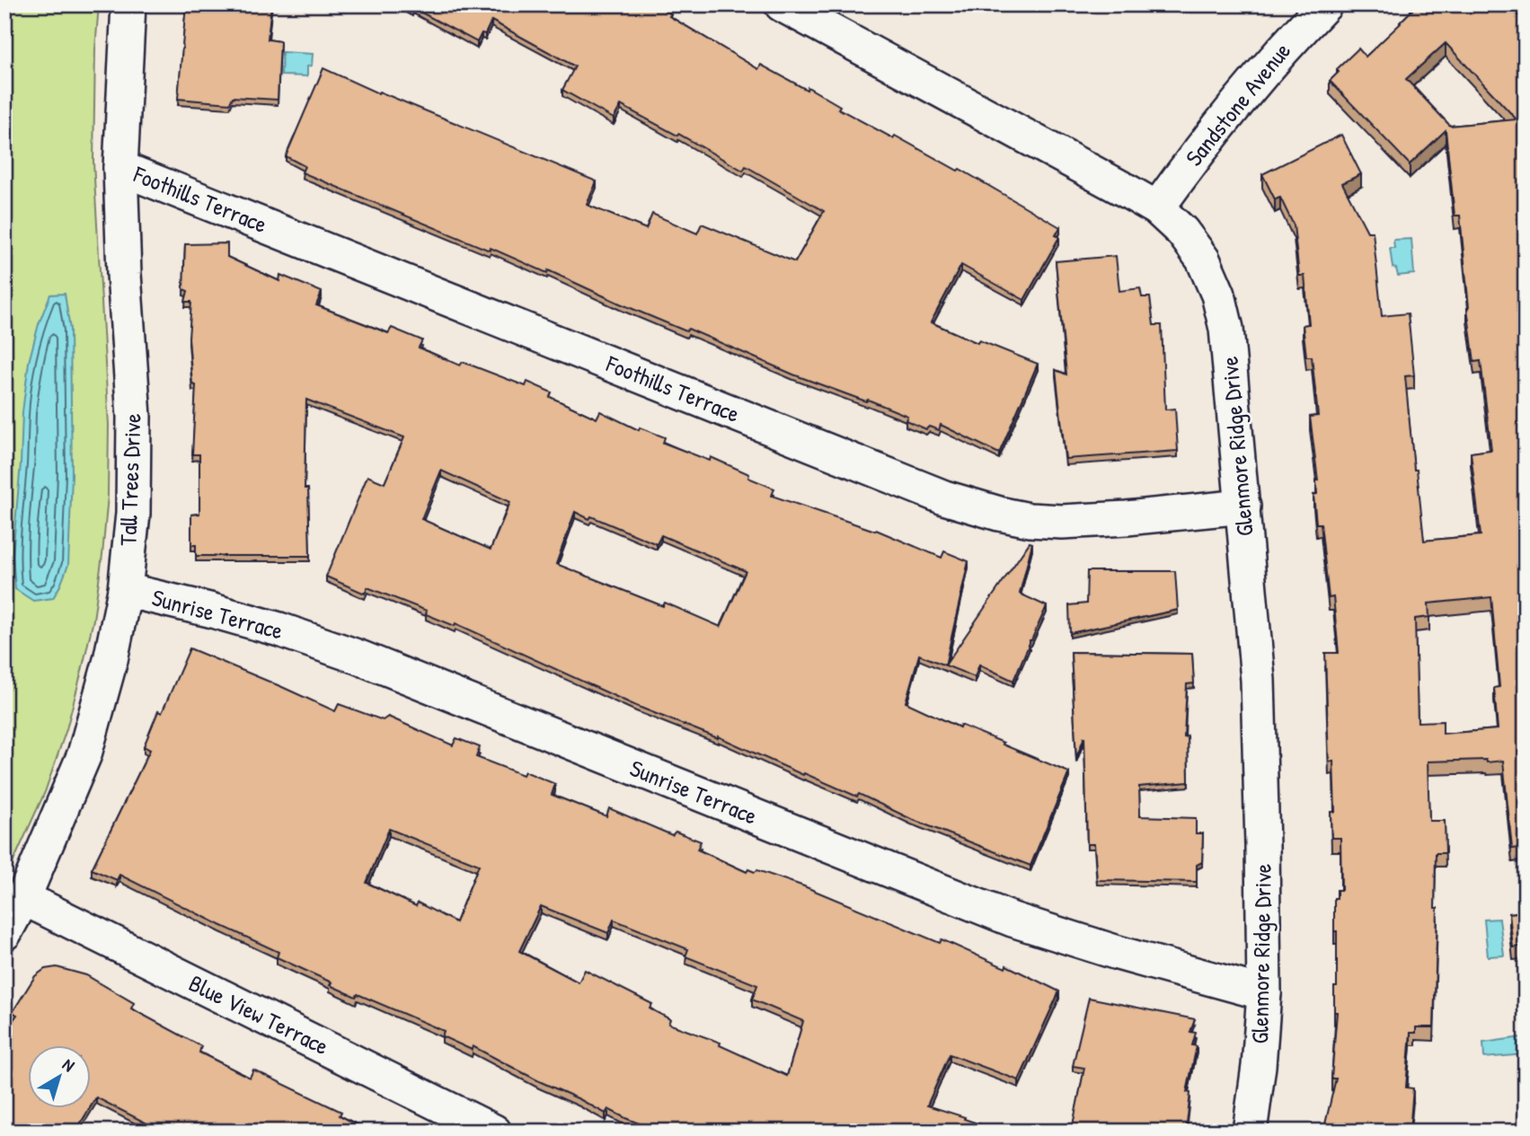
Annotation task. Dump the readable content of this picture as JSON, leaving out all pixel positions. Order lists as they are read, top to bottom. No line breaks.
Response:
{"streets":{"street":["Sandstone Avenue","Foothills Terrace","Glenmore Ridge Drive","Tall Trees Drive","Sunrise Terrace","Blue View Terrace"]},"crossings":[["Sandstone Avenue","Glenmore Ridge Drive"],["Foothills Terrace","Glenmore Ridge Drive"],["Foothills Terrace","Tall Trees Drive"],["Glenmore Ridge Drive","Sunrise Terrace"],["Tall Trees Drive","Sunrise Terrace"],["Tall Trees Drive","Blue View Terrace"]],"north":"top right"}
